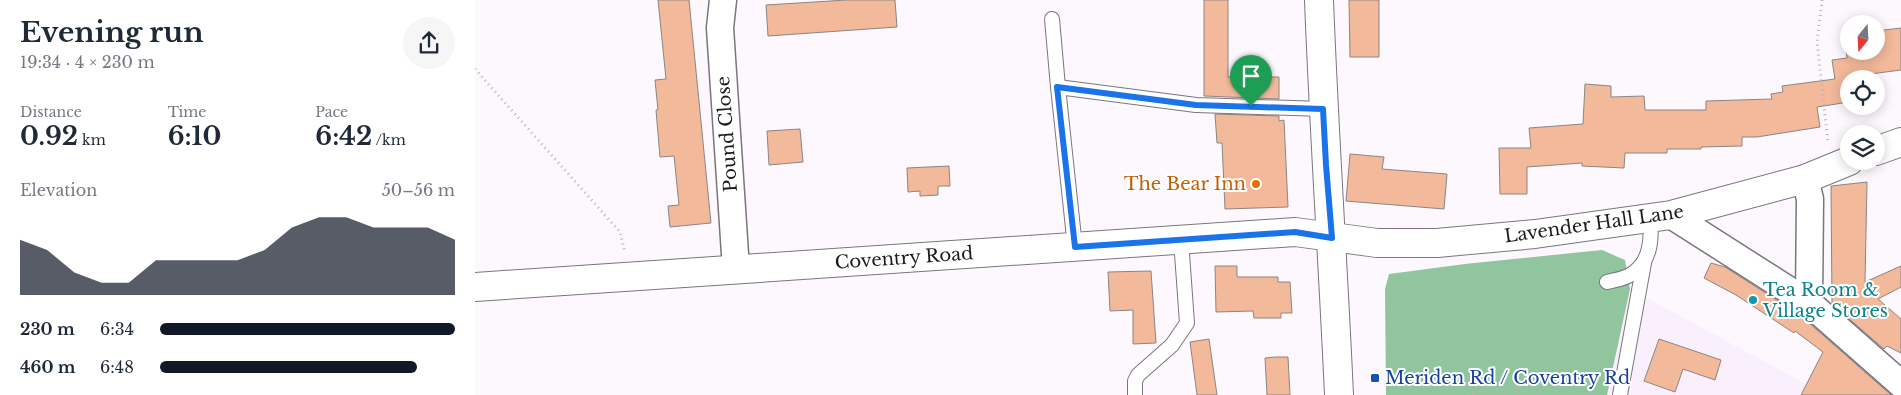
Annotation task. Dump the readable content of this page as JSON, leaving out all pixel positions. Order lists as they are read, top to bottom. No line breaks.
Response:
{"streets":{"street":["Pound Close","Lavender Hall Lane","Coventry Road"]},"crossings":[["Pound Close","Coventry Road"],["Lavender Hall Lane","Coventry Road"]],"places":{"other":["The Bear Inn","Tea Room & Village Stores"],"transit":["Meriden Rd / Coventry Rd"]},"north":"bottom","page":{"heading":["Evening run","19:34 · 4 × 230 m"],"stats":[["Distance","0.92 km"],["Time","6:10"],["Pace","6:42 /km"]],"chart":["Elevation","50–56 m"],"list":[{"name":"230 m","note":"6:34"},{"name":"460 m","note":"6:48"}]}}
